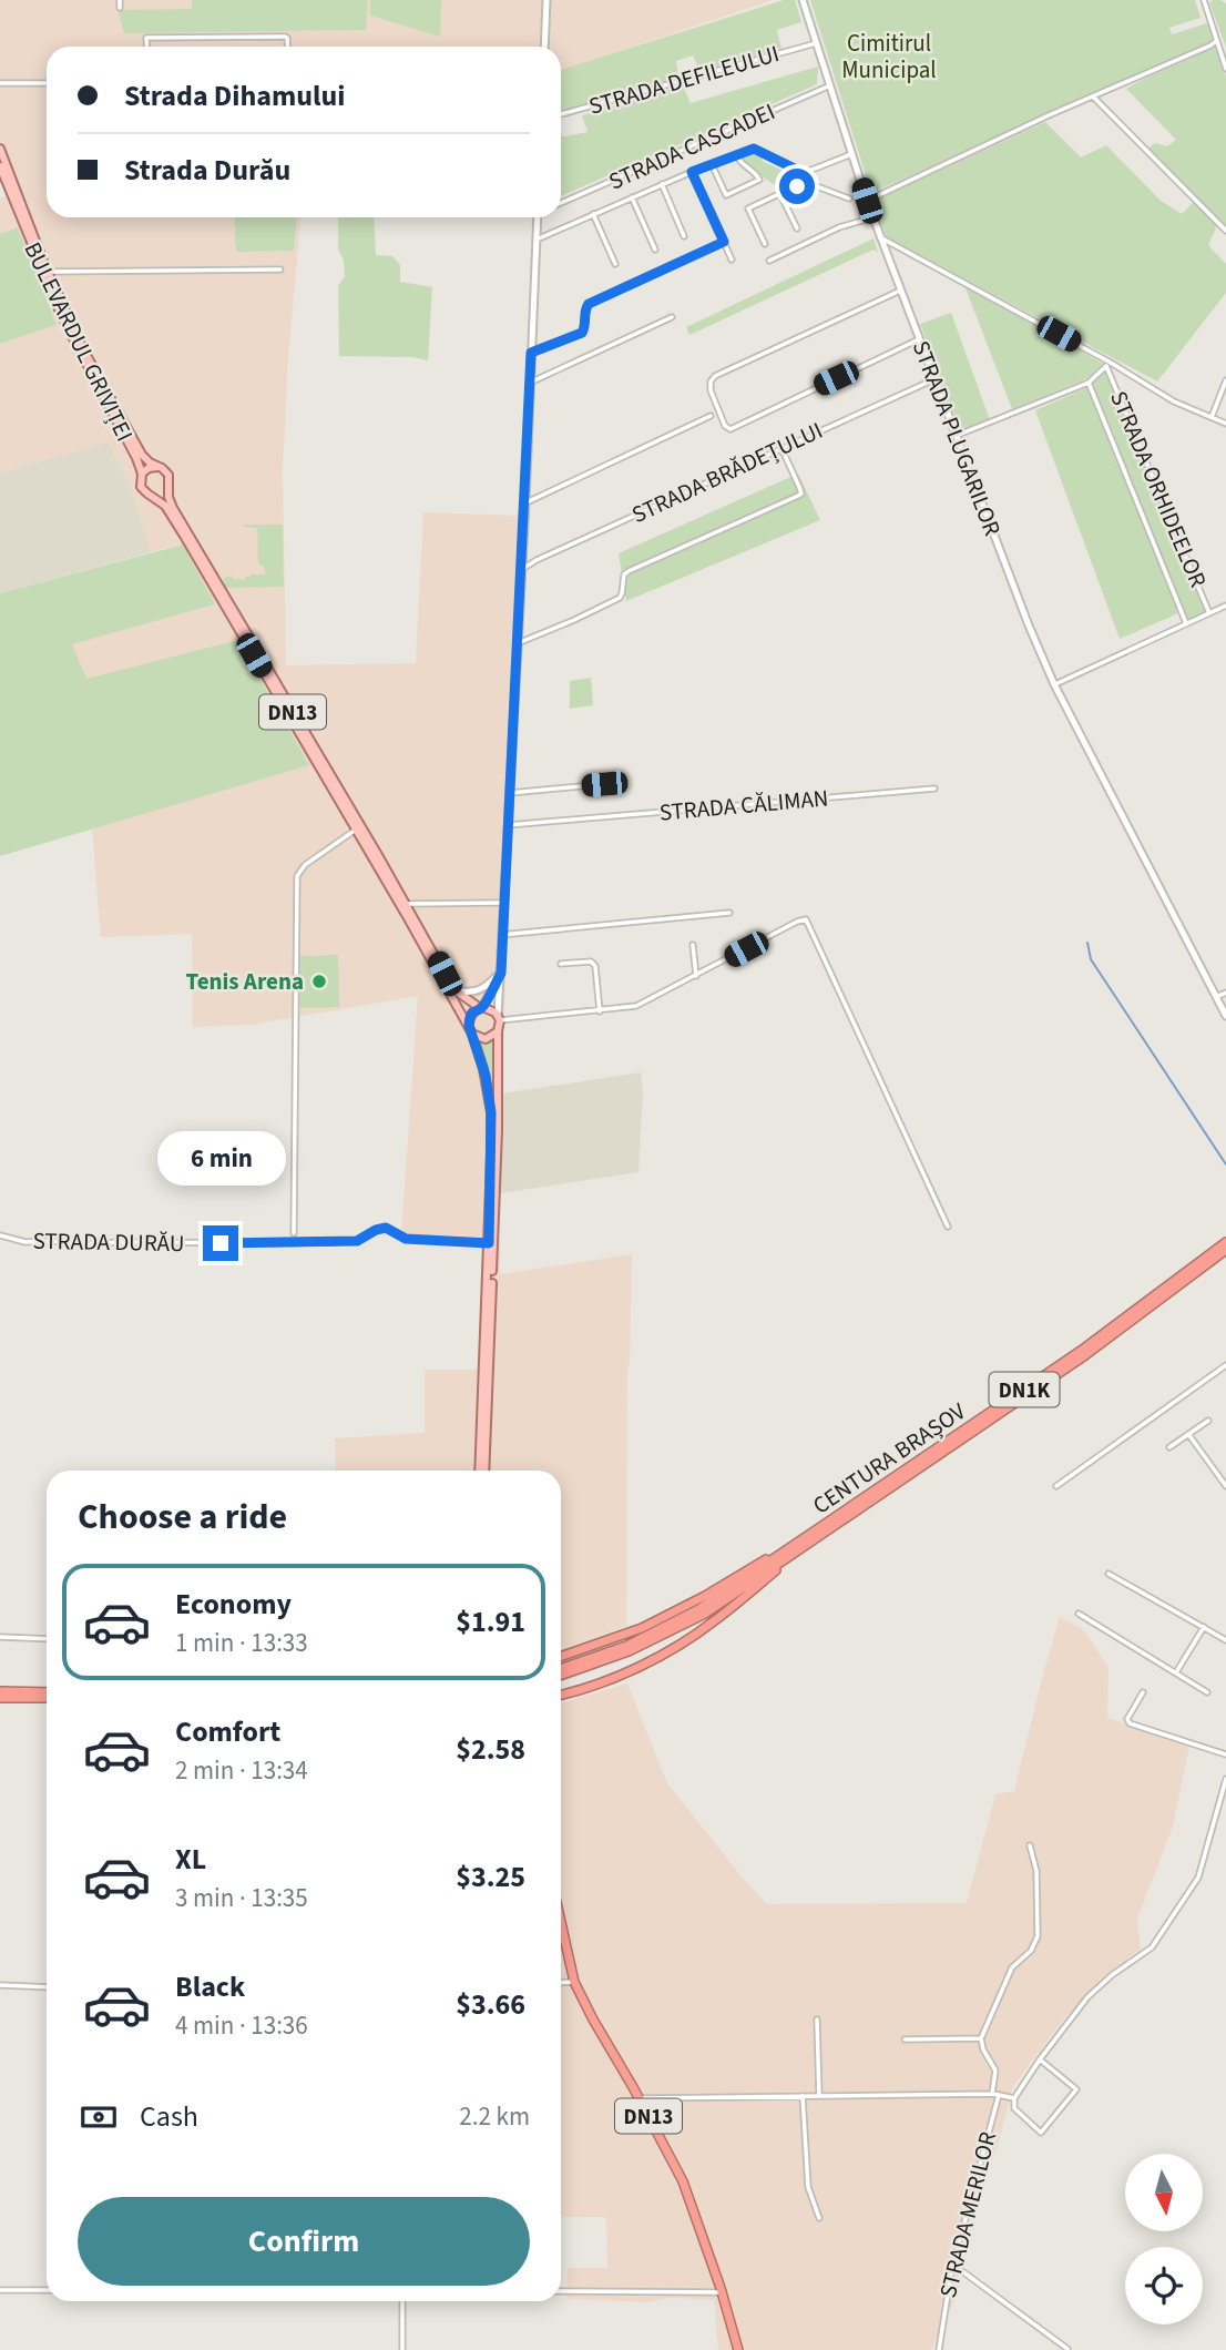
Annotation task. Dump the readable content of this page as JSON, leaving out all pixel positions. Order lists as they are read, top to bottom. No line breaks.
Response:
{"streets":{"highway":["DN13","DN1K","CENTURA BRAȘOV"],"main road":["BULEVARDUL GRIVIȚEI"],"street":["STRADA DEFILEULUI","STRADA CASCADEI","STRADA PLUGARILOR","STRADA BRĂDEȚULUI","STRADA ORHIDEELOR","STRADA CĂLIMAN","STRADA DURĂU","STRADA MERILOR"]},"crossings":[["STRADA DEFILEULUI","STRADA PLUGARILOR"],["STRADA CASCADEI","STRADA PLUGARILOR"],["BULEVARDUL GRIVIȚEI","DN13"],["STRADA PLUGARILOR","STRADA BRĂDEȚULUI"],["DN13","STRADA DURĂU"]],"parks":["Cimitirul Municipal"],"places":["Tenis Arena"],"north":"bottom","page":{"banner":["Strada Dihamului","Strada Durău"],"bubble":"6 min","heading":"Choose a ride","list":[{"name":"Economy","note":"1 min · 13:33","value":"$1.91"},{"name":"Comfort","note":"2 min · 13:34","value":"$2.58"},{"name":"XL","note":"3 min · 13:35","value":"$3.25"},{"name":"Black","note":"4 min · 13:36","value":"$3.66"}],"pay":["Cash","2.2 km"],"buttons":"Confirm"}}
